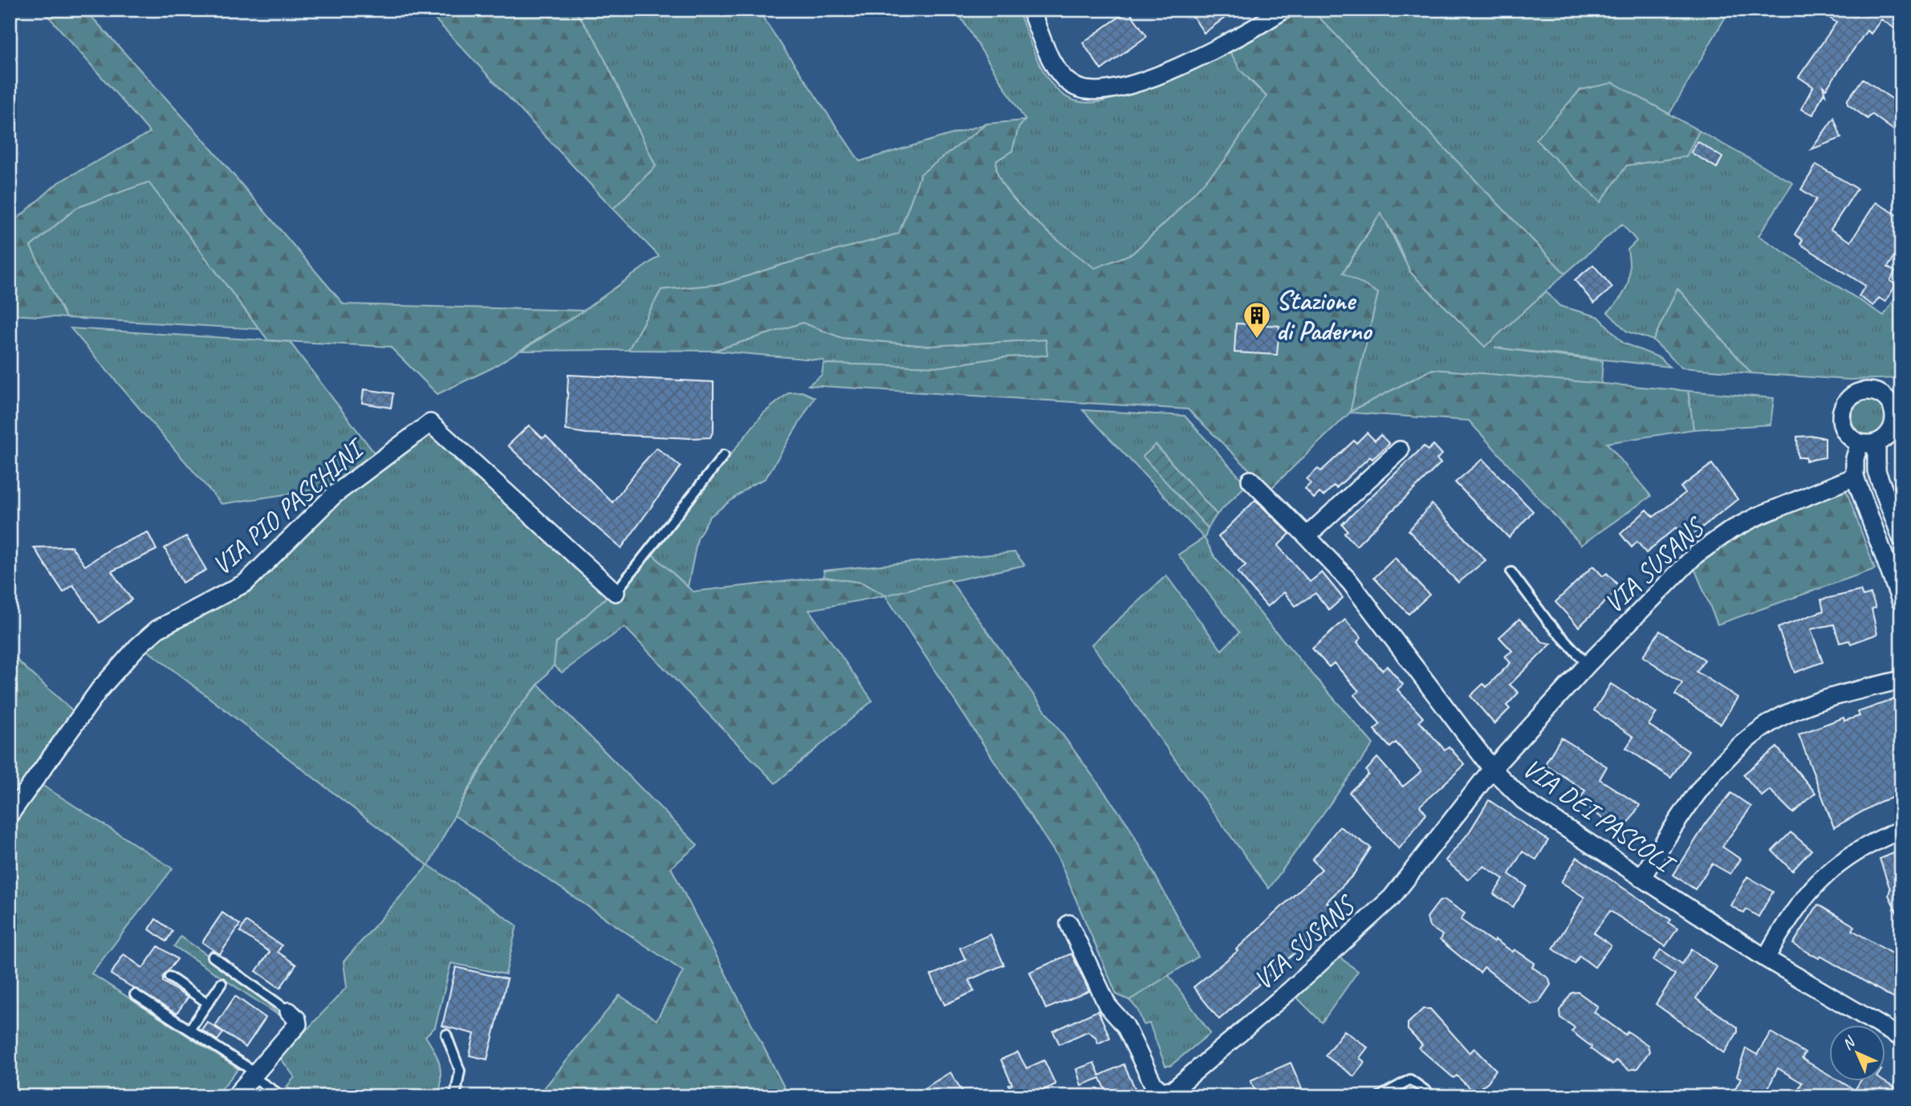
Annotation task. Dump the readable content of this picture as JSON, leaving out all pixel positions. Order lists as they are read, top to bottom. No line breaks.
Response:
{"streets":{"street":["VIA PIO PASCHINI","VIA SUSANS","VIA DEI PASCOLI"]},"crossings":[["VIA SUSANS","VIA DEI PASCOLI"]],"places":{"building":["Stazione di Paderno"]},"north":"top left"}
